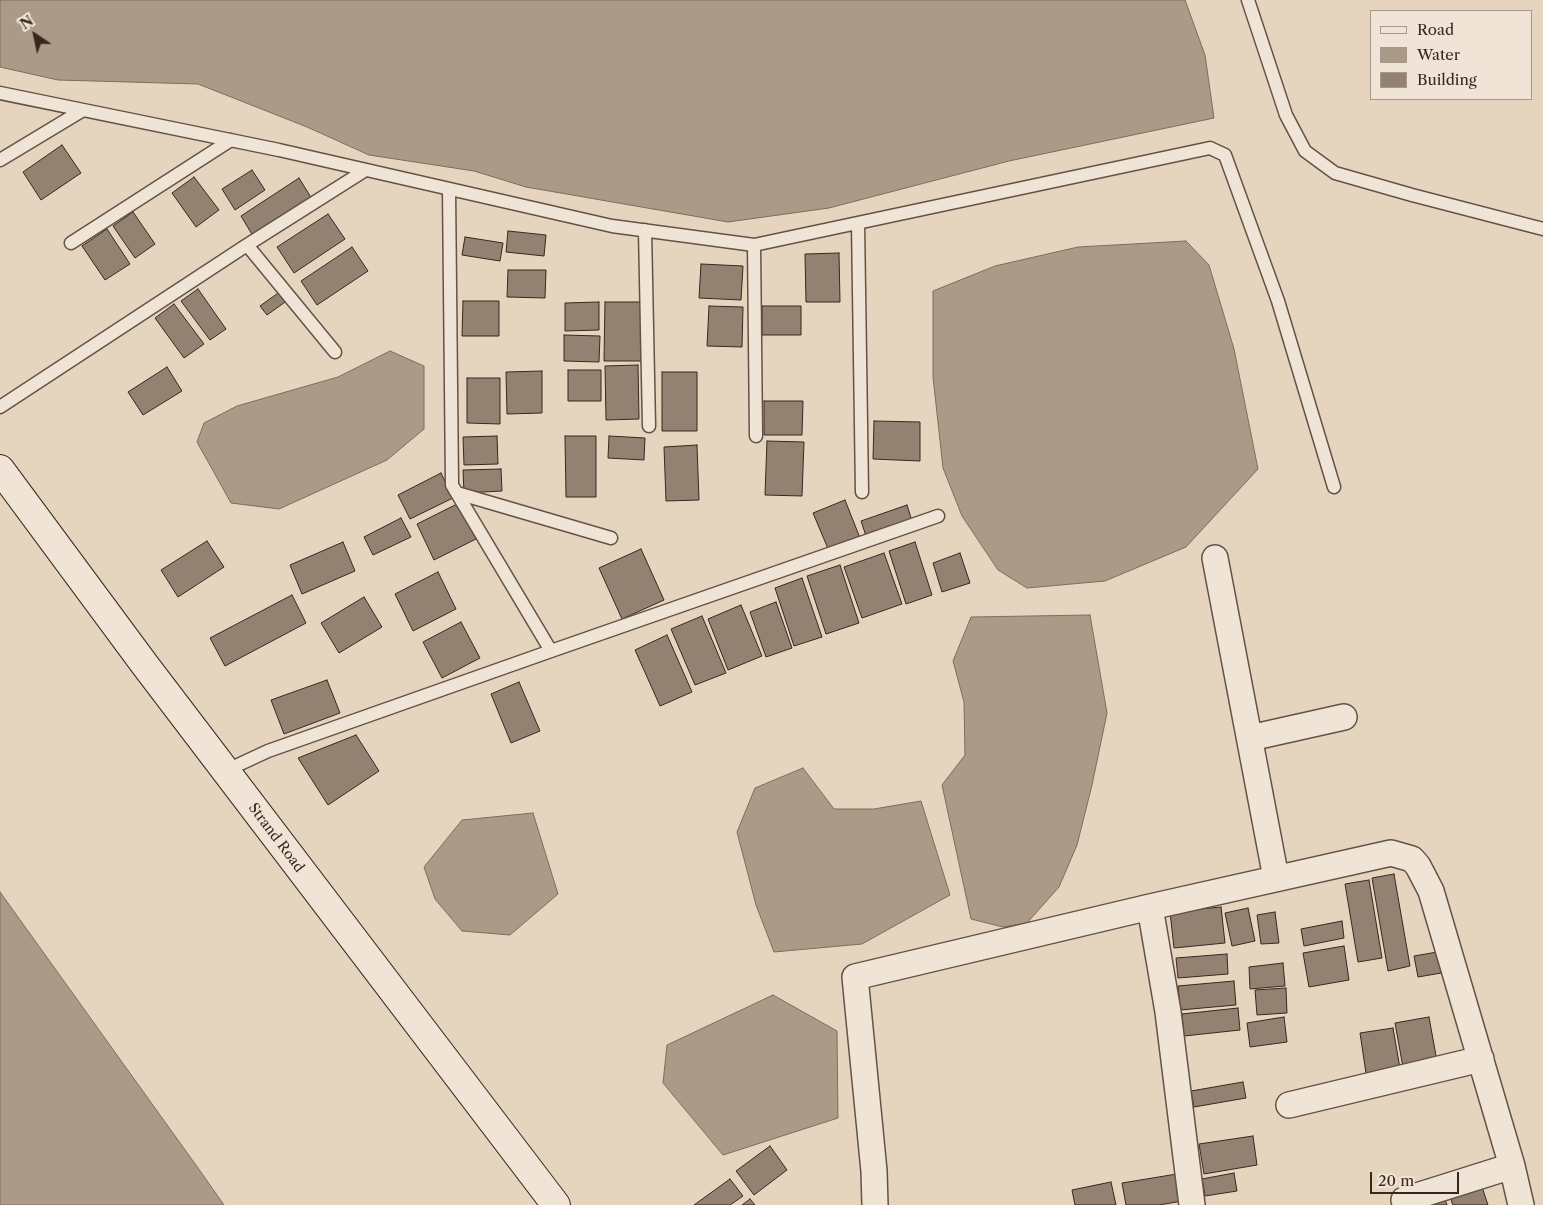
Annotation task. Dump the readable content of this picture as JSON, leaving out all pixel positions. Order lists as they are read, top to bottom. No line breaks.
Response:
{"streets":{"street":["Strand Road"]},"legend":["Road","Water","Building"],"scale_bar":"20 m","north":"top left"}
